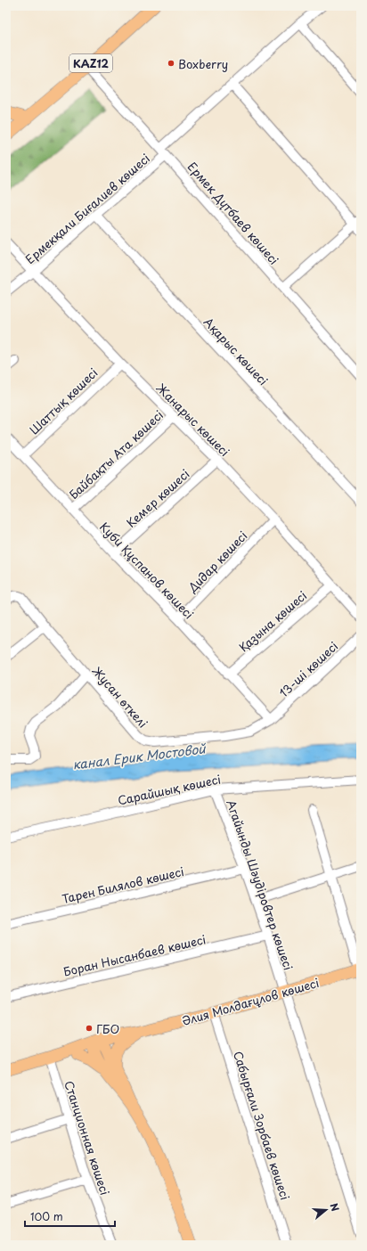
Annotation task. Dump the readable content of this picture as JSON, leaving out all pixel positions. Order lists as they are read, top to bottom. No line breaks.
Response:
{"streets":{"main road":["KAZ12","Әлия Молдағұлов көшесі"],"street":["Ермекқали Биғалиев көшесі","Ермек Дүтбаев көшесi","Ақарыс көшесi","Шаттық көшесі","Жанарыс көшесі","Байбақты Ата көшесі","Кемер көшесі","Дидар көшесі","Куби Құспанов көшесi","Қазына көшесі","13-ші көшесi","Жусан өткелі","Сарайшық көшесі","Тарен Билялов көшесі","Агайынды Шәудіровтер көшесi","Боран Нысанбаев көшесі","Сабырғали Зорбаев көшесі","Станционная көшесі"]},"crossings":[["KAZ12","Ермек Дүтбаев көшесi"],["Ермекқали Биғалиев көшесі","Ермек Дүтбаев көшесi"],["Ермекқали Биғалиев көшесі","Ақарыс көшесi"],["Ермекқали Биғалиев көшесі","Жанарыс көшесі"],["Шаттық көшесі","Жанарыс көшесі"],["Шаттық көшесі","Куби Құспанов көшесi"],["Жанарыс көшесі","Байбақты Ата көшесі"],["Жанарыс көшесі","Кемер көшесі"],["Жанарыс көшесі","Дидар көшесі"],["Жанарыс көшесі","Қазына көшесі"],["Байбақты Ата көшесі","Куби Құспанов көшесi"],["Кемер көшесі","Куби Құспанов көшесi"],["Дидар көшесі","Куби Құспанов көшесi"],["Куби Құспанов көшесi","Қазына көшесі"],["Куби Құспанов көшесi","13-ші көшесi"],["Куби Құспанов көшесi","Жусан өткелі"],["13-ші көшесi","Жусан өткелі"],["Сарайшық көшесі","Агайынды Шәудіровтер көшесi"],["Тарен Билялов көшесі","Агайынды Шәудіровтер көшесi"],["Агайынды Шәудіровтер көшесi","Боран Нысанбаев көшесі"],["Агайынды Шәудіровтер көшесi","Әлия Молдағұлов көшесі"],["Әлия Молдағұлов көшесі","Сабырғали Зорбаев көшесі"],["Әлия Молдағұлов көшесі","Станционная көшесі"]],"water":["канал Ерик Мостовой"],"places":["Boxberry","ГБО"],"scale_bar":"100 m","north":"right"}
